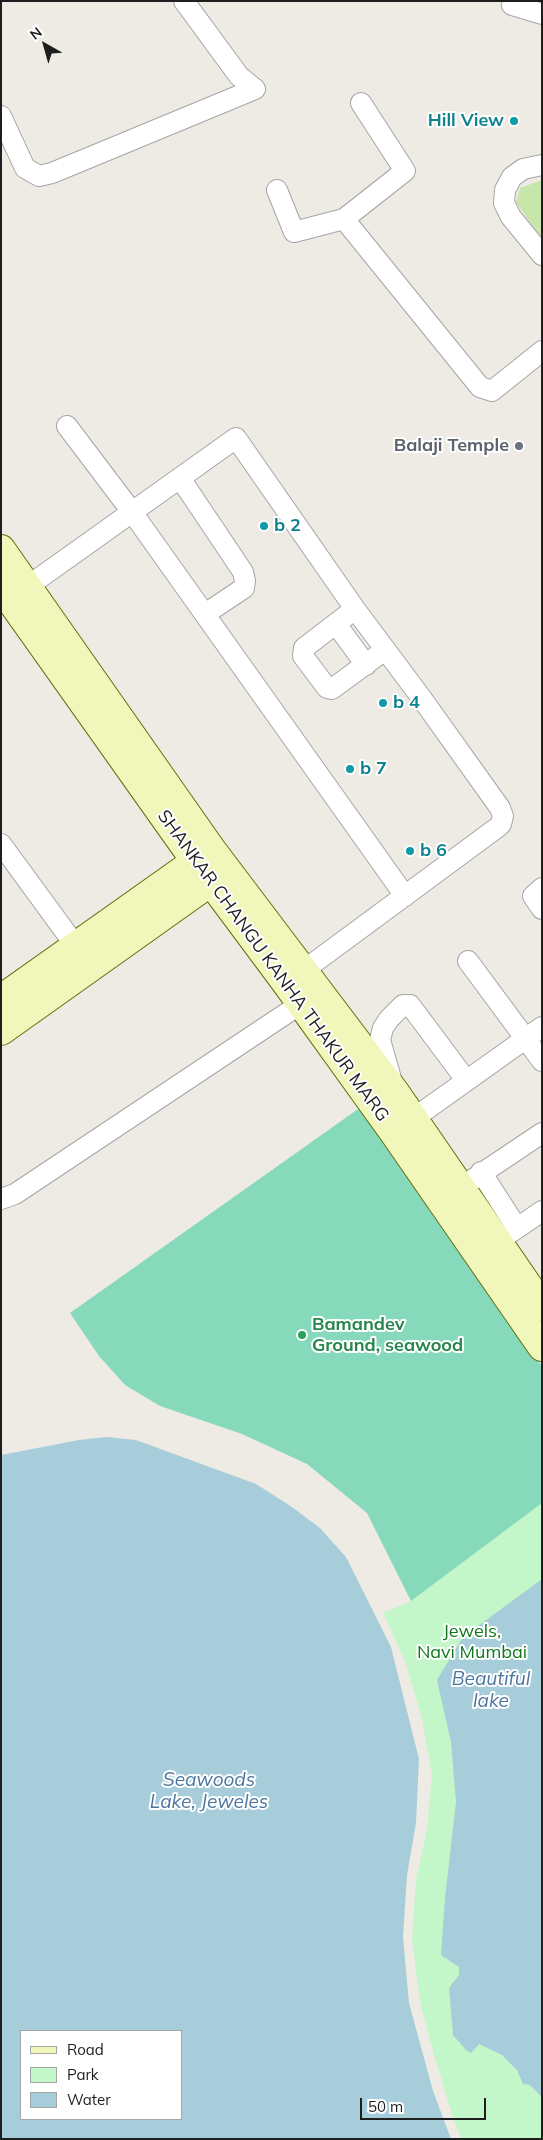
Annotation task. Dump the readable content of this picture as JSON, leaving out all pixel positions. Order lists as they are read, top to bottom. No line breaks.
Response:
{"streets":{"street":["SHANKAR CHANGU KANHA THAKUR MARG"]},"water":["Beautiful lake","Seawoods Lake, Jeweles"],"parks":["Jewels, Navi Mumbai"],"places":["Hill View","Balaji Temple","b 2","b 4","b 7","b 6","Bamandev Ground, seawood"],"legend":["Road","Park","Water"],"scale_bar":"50 m","north":"top left"}
